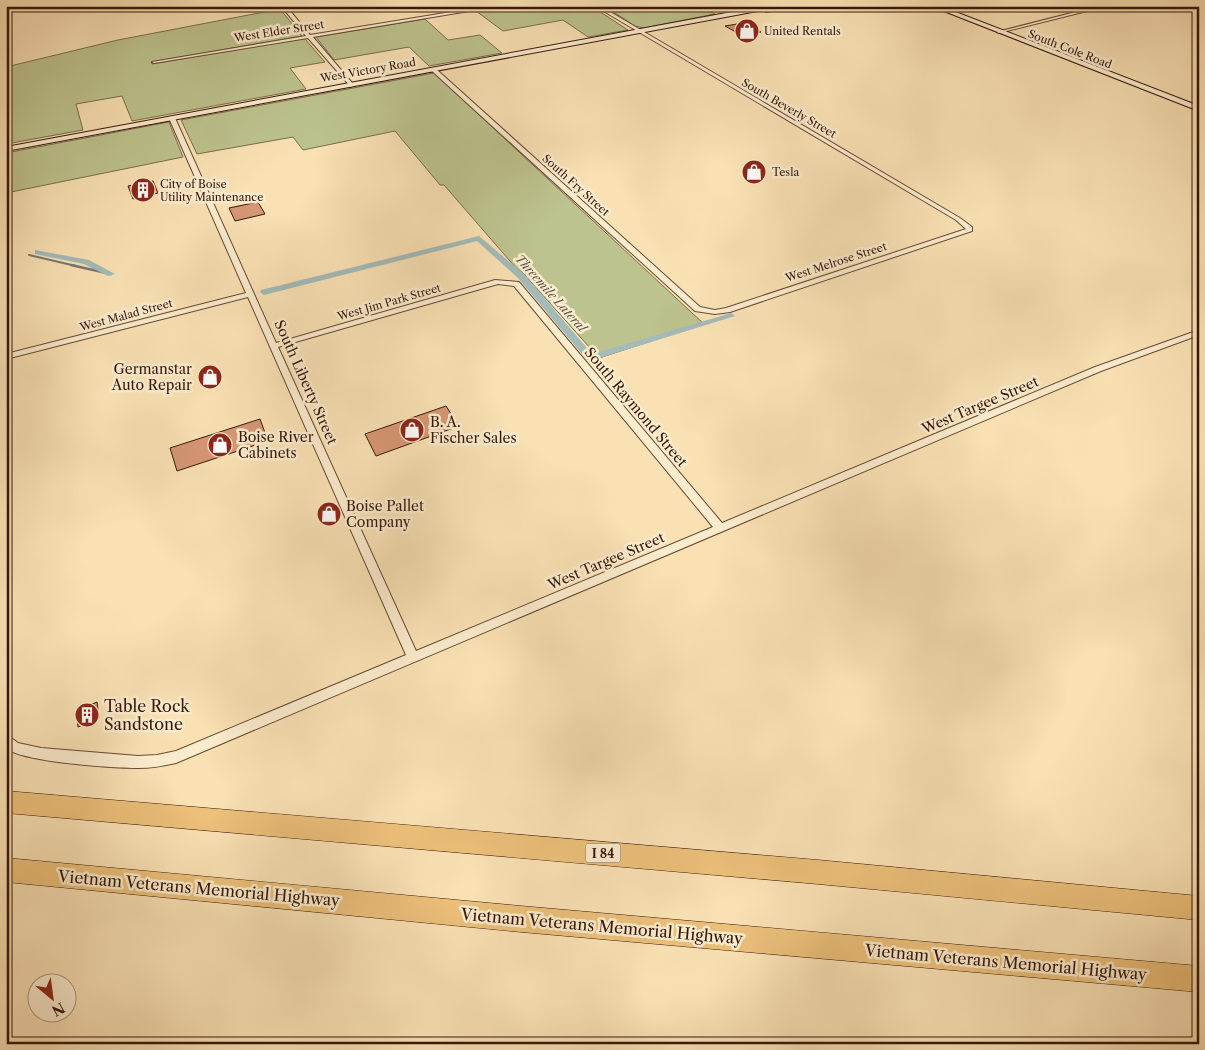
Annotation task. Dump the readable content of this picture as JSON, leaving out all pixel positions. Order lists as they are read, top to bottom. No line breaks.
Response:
{"streets":{"highway":["I 84","Vietnam Veterans Memorial Highway"],"main road":["South Cole Road","West Victory Road"],"street":["West Elder Street","South Beverly Street","South Fry Street","West Melrose Street","West Jim Park Street","West Malad Street","South Liberty Street","West Targee Street","South Raymond Street"]},"crossings":[["West Victory Road","South Beverly Street"],["West Victory Road","South Fry Street"],["West Victory Road","South Liberty Street"],["South Beverly Street","West Melrose Street"],["South Fry Street","West Melrose Street"],["West Jim Park Street","South Liberty Street"],["West Jim Park Street","South Raymond Street"],["West Malad Street","South Liberty Street"],["South Liberty Street","West Targee Street"],["West Targee Street","South Raymond Street"]],"water":["Threemile Lateral"],"places":{"shop":["United Rentals","Tesla","Germanstar Auto Repair","B. A. Fischer Sales","Boise River Cabinets","Boise Pallet Company"],"building":["City of Boise Utility Maintenance","Table Rock Sandstone"]},"north":"bottom right"}
